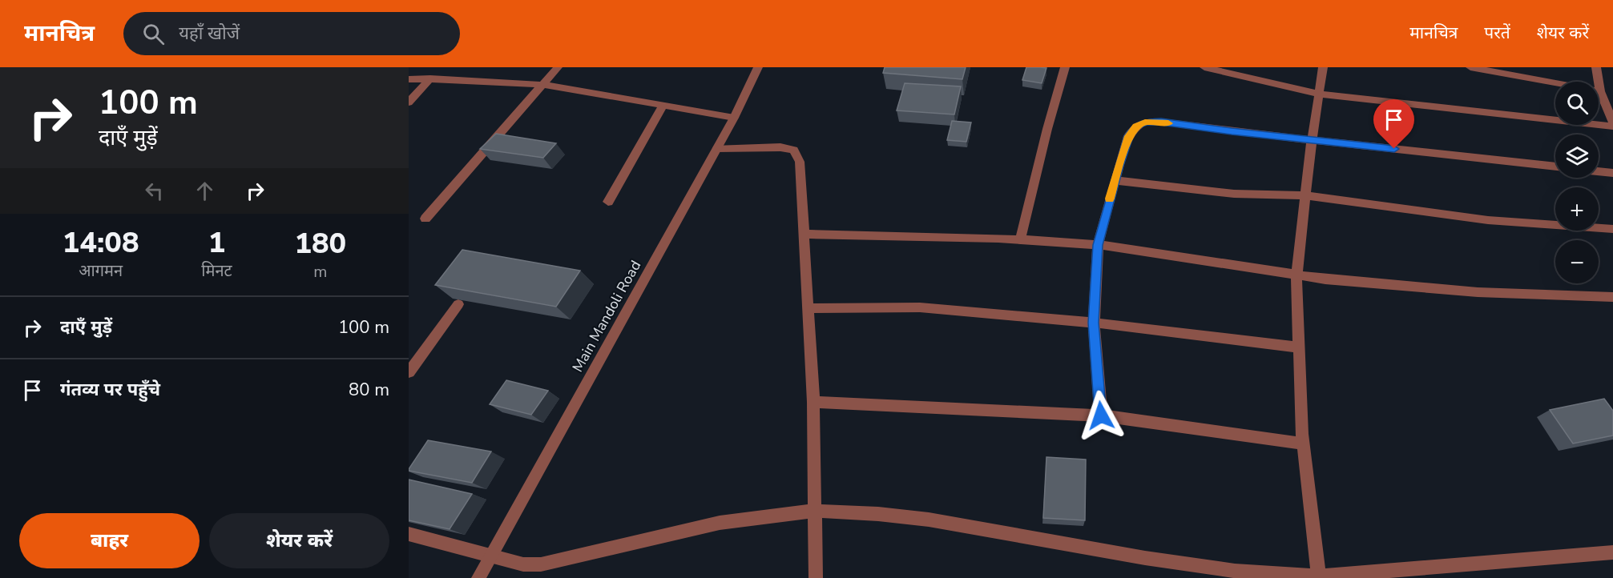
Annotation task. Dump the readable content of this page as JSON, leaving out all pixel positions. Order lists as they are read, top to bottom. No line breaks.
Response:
{"streets":{"street":["Main Mandoli Road"]},"page":{"header":"मानचित्र","search":"यहाँ खोजें","nav":["मानचित्र","परतें","शेयर करें"],"turn":["100 m","दाएँ मुड़ें"],"map_buttons":["+","−"],"eta":["14:08","आगमन","1","मिनट","180","m"],"list":[{"name":"दाएँ मुड़ें","value":"100 m"},{"name":"गंतव्य पर पहुँचे","value":"80 m"}],"buttons":["बाहर","शेयर करें"]}}
